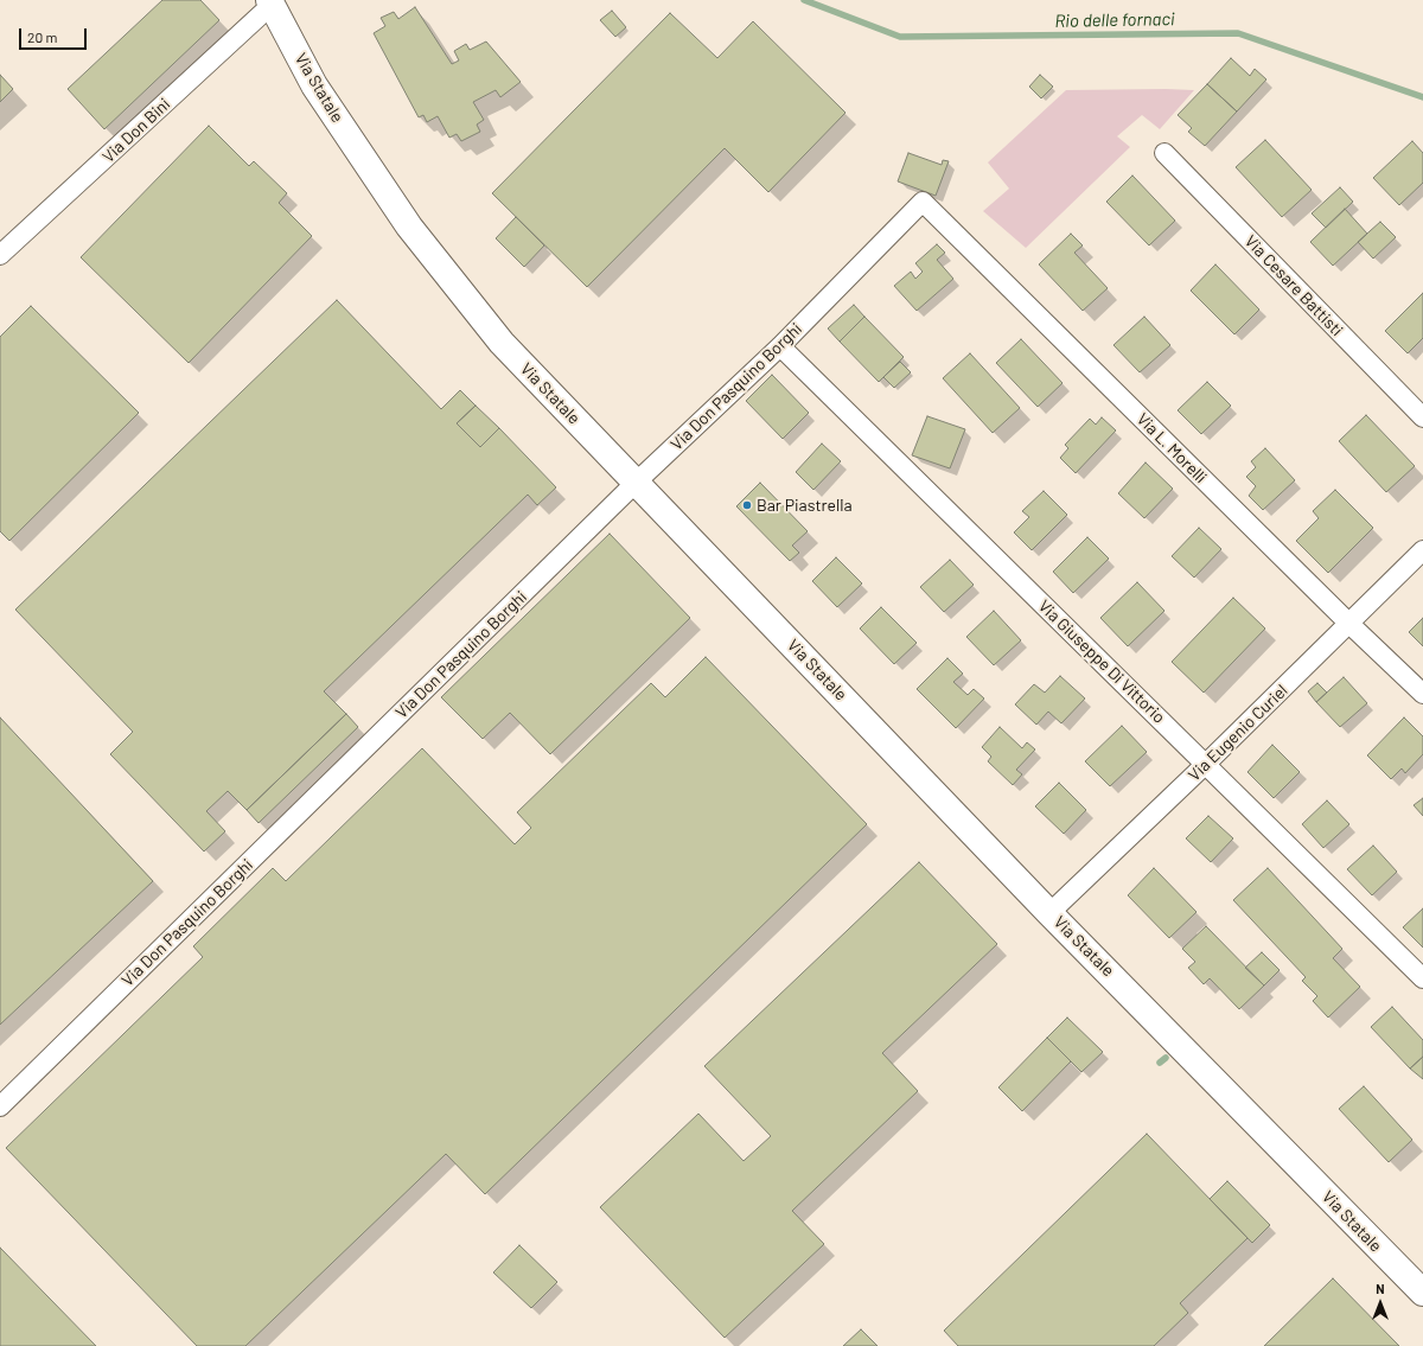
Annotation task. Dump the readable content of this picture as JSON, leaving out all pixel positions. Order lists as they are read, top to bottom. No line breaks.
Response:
{"streets":{"main road":["Via Statale"],"street":["Via Don Bini","Via Cesare Battisti","Via Don Pasquino Borghi","Via L. Morelli","Via Giuseppe Di Vittorio","Via Eugenio Curiel"]},"crossings":[["Via Statale","Via Don Bini"],["Via Statale","Via Don Pasquino Borghi"],["Via Statale","Via Eugenio Curiel"],["Via Don Pasquino Borghi","Via L. Morelli"],["Via Don Pasquino Borghi","Via Giuseppe Di Vittorio"],["Via L. Morelli","Via Eugenio Curiel"],["Via Giuseppe Di Vittorio","Via Eugenio Curiel"]],"water":["Rio delle fornaci"],"places":["Bar Piastrella"],"scale_bar":"20 m","north":"top"}
